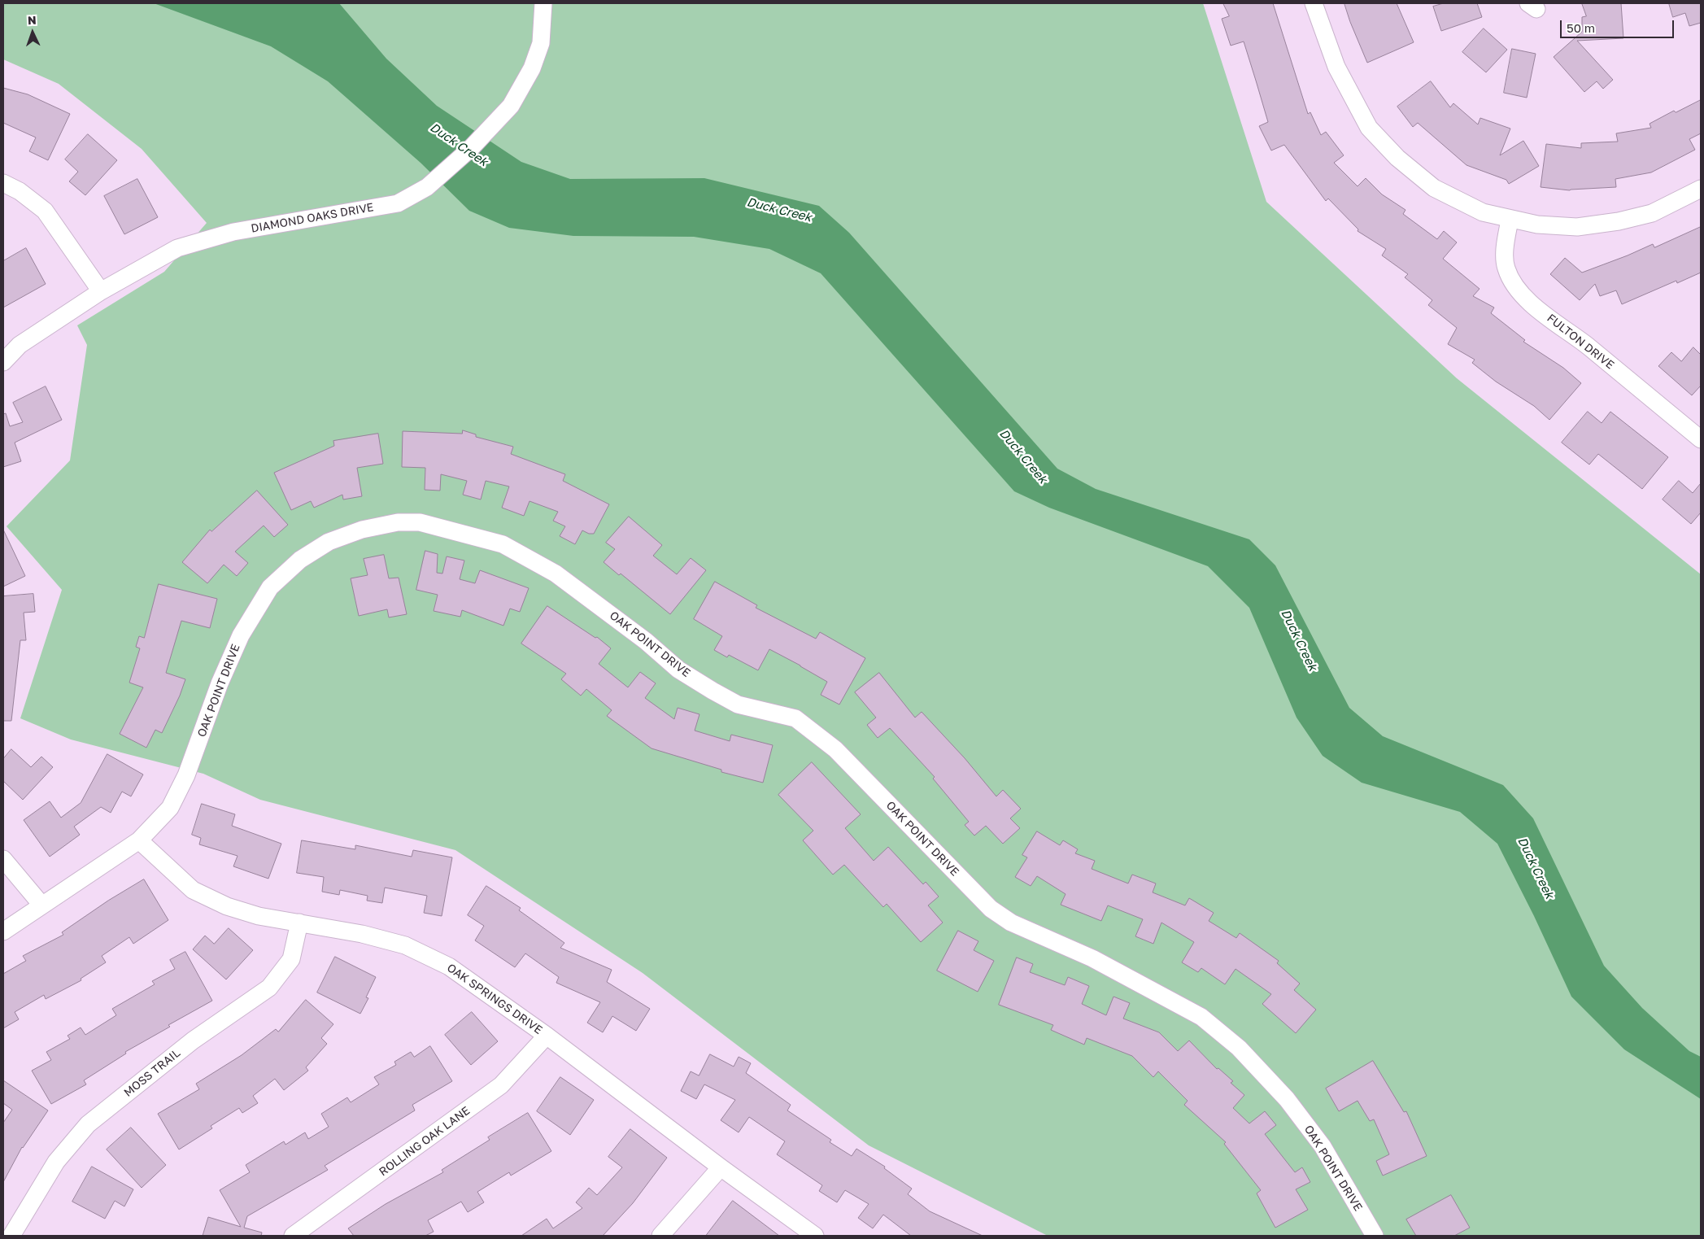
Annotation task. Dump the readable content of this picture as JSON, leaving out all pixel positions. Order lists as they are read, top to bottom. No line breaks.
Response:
{"streets":{"street":["DIAMOND OAKS DRIVE","FULTON DRIVE","OAK POINT DRIVE","OAK SPRINGS DRIVE","MOSS TRAIL","ROLLING OAK LANE"]},"crossings":[["OAK POINT DRIVE","OAK SPRINGS DRIVE"],["OAK SPRINGS DRIVE","MOSS TRAIL"],["OAK SPRINGS DRIVE","ROLLING OAK LANE"]],"water":["Duck Creek"],"scale_bar":"50 m","north":"top"}
